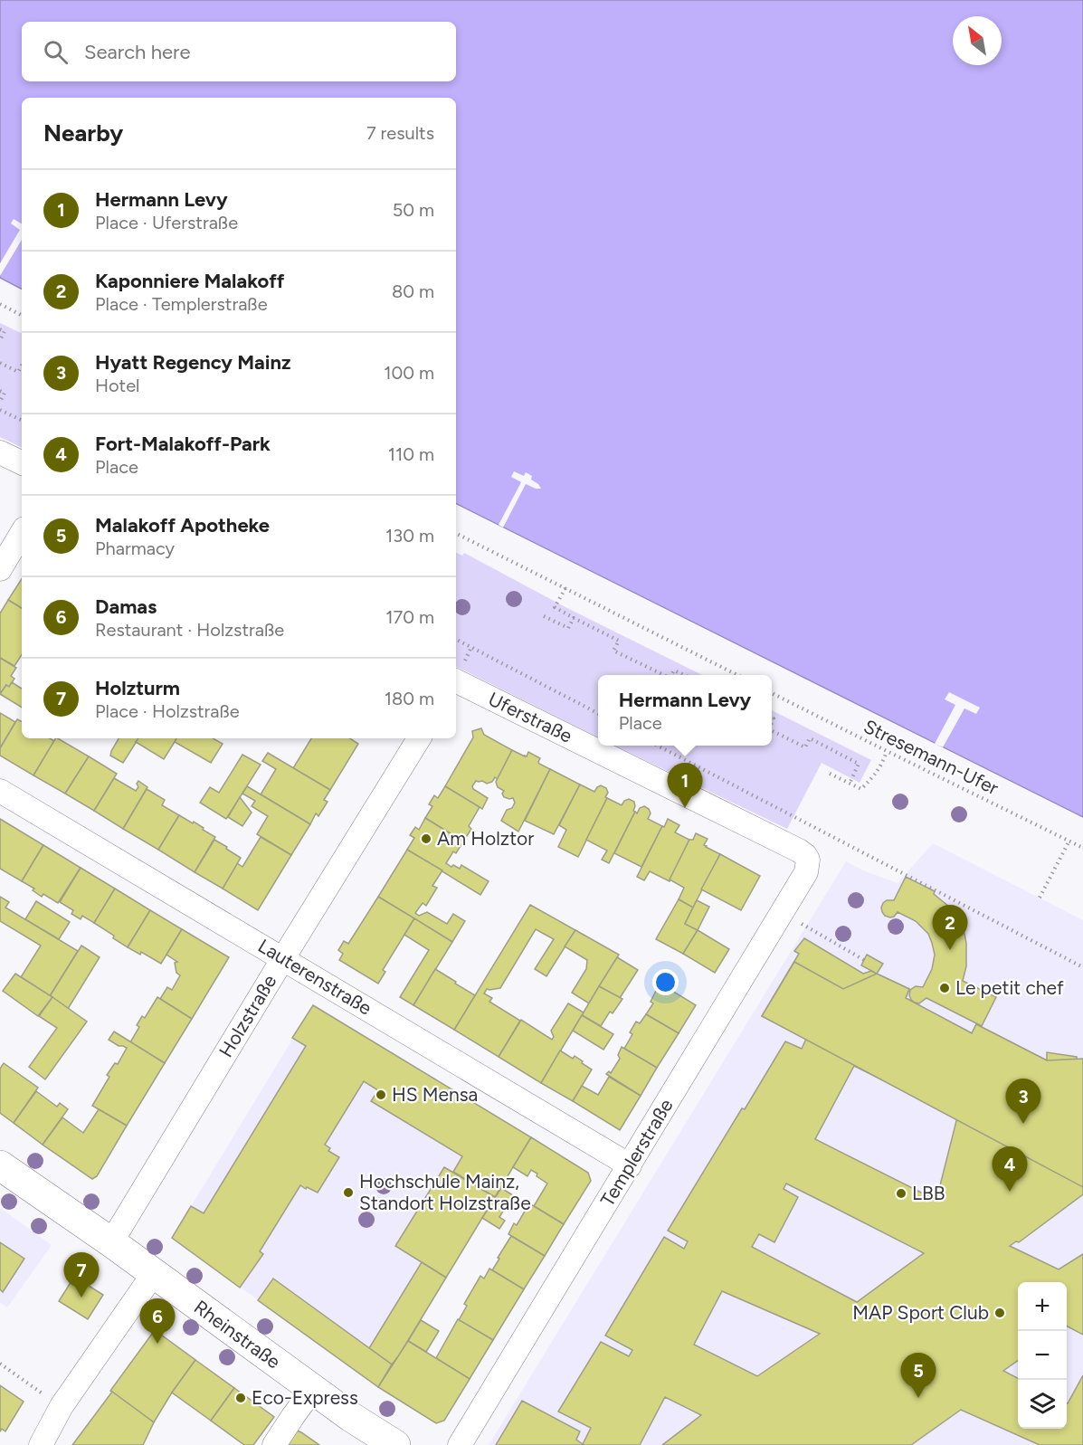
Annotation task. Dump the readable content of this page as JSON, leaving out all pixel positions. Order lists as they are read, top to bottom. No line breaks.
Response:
{"streets":{"main road":["Rheinstraße"],"street":["Uferstraße","Lauterenstraße","Holzstraße","Templerstraße"],"path":["Stresemann-Ufer"]},"crossings":[["Uferstraße","Templerstraße"],["Lauterenstraße","Holzstraße"],["Lauterenstraße","Templerstraße"],["Holzstraße","Rheinstraße"]],"places":["Am Holztor","Le petit chef","HS Mensa","Hochschule Mainz, Standort Holzstraße","LBB","MAP Sport Club","Eco-Express"],"north":"top left","page":{"search":"Search here","heading":["Nearby","7 results"],"list":[{"mark":"1","name":"Hermann Levy","note":"Place · Uferstraße","value":"50 m"},{"mark":"2","name":"Kaponniere Malakoff","note":"Place · Templerstraße","value":"80 m"},{"mark":"3","name":"Hyatt Regency Mainz","note":"Hotel","value":"100 m"},{"mark":"4","name":"Fort-Malakoff-Park","note":"Place","value":"110 m"},{"mark":"5","name":"Malakoff Apotheke","note":"Pharmacy","value":"130 m"},{"mark":"6","name":"Damas","note":"Restaurant · Holzstraße","value":"170 m"},{"mark":"7","name":"Holzturm","note":"Place · Holzstraße","value":"180 m"}],"popup":["Hermann Levy","Place"],"pins":["1","2","3","4","7","6","5"],"map_buttons":["+","−"]}}
